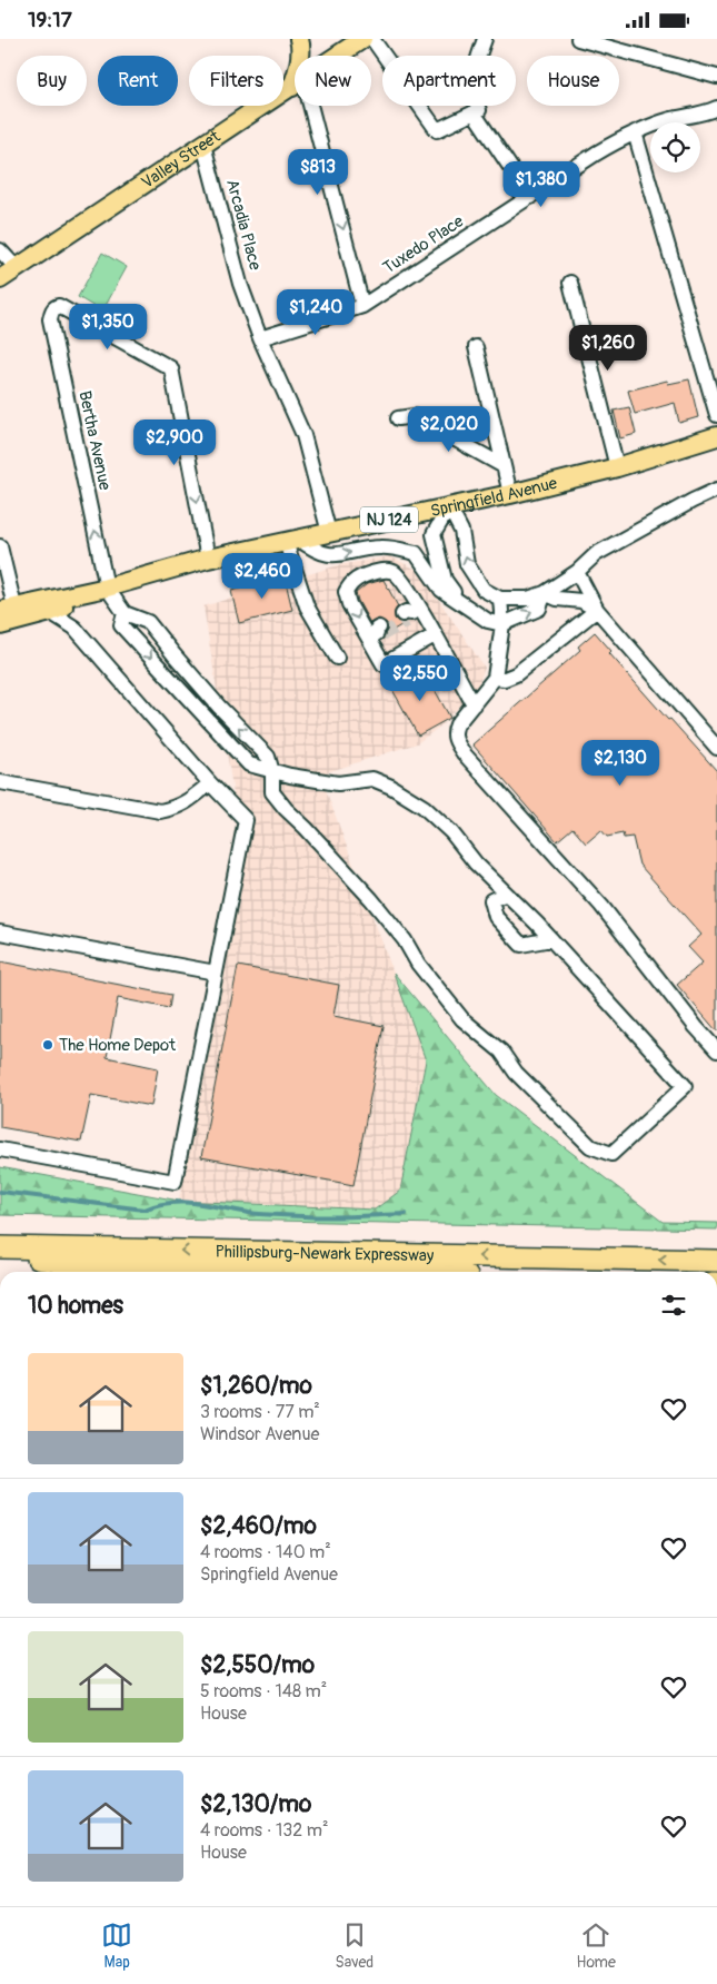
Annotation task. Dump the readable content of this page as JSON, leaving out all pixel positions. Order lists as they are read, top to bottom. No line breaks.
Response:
{"streets":{"highway":["Phillipsburg-Newark Expressway"],"main road":["Valley Street","Springfield Avenue","NJ 124"],"street":["Arcadia Place","Tuxedo Place","Bertha Avenue"]},"crossings":[["Valley Street","Arcadia Place"],["Arcadia Place","Tuxedo Place"],["Arcadia Place","Springfield Avenue"],["Bertha Avenue","Springfield Avenue"]],"one_way":["Phillipsburg-Newark Expressway"],"places":["The Home Depot"],"page":{"status":"19:17","chip":["Buy","Rent","Filters","New","Apartment","House"],"price":["$813","$1,380","$1,240","$1,350","$1,260","$2,020","$2,900","$2,460","$2,550","$2,130"],"heading":"10 homes","list":[{"name":"$1,260/mo","note":"3 rooms · 77 m² · Windsor Avenue"},{"name":"$2,460/mo","note":"4 rooms · 140 m² · Springfield Avenue"},{"name":"$2,550/mo","note":"5 rooms · 148 m² · House"},{"name":"$2,130/mo","note":"4 rooms · 132 m² · House"}],"tabs":["Map","Saved","Home"]}}
